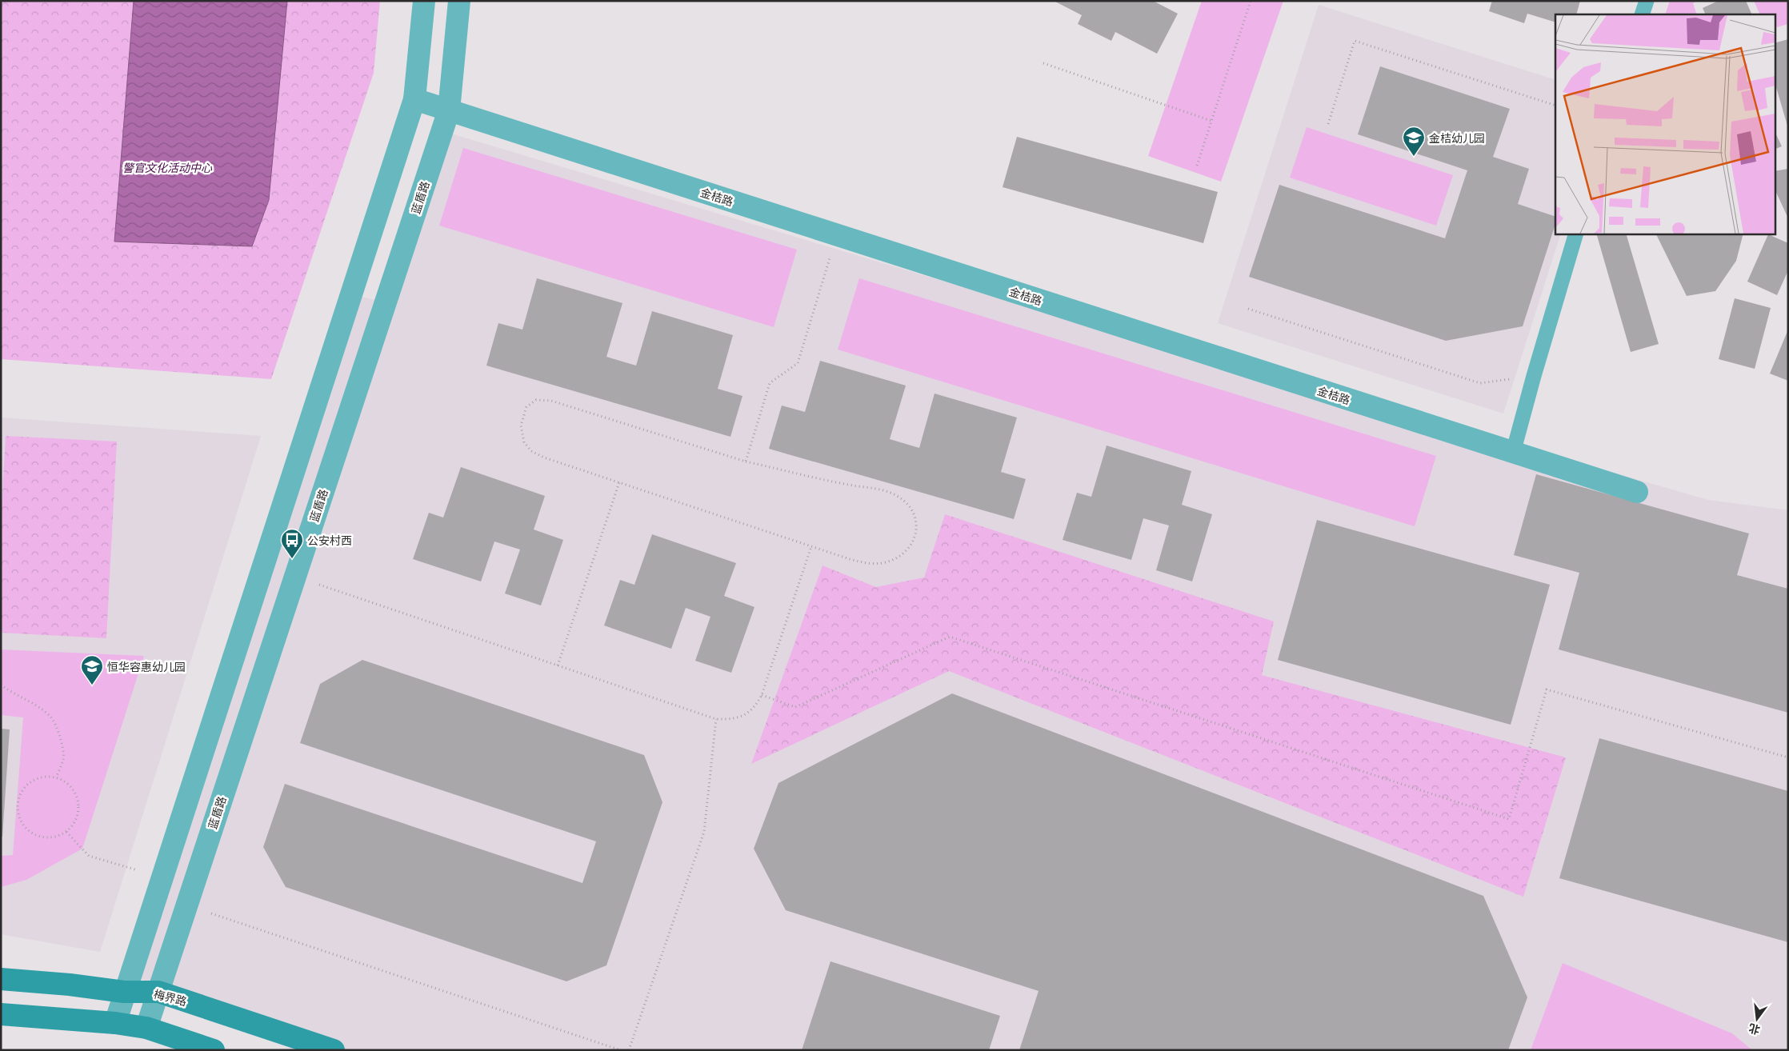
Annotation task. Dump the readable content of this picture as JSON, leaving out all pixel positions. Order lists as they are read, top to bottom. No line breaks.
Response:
{"streets":{"main road":["梅界路"],"street":["金桔路","蓝盾路"]},"crossings":[["金桔路","蓝盾路"],["蓝盾路","梅界路"]],"parks":["警官文化活动中心"],"places":{"school or university":["金桔幼儿园","恒华容惠幼儿园"],"bus stop":["公安村西"]},"north":"bottom"}
